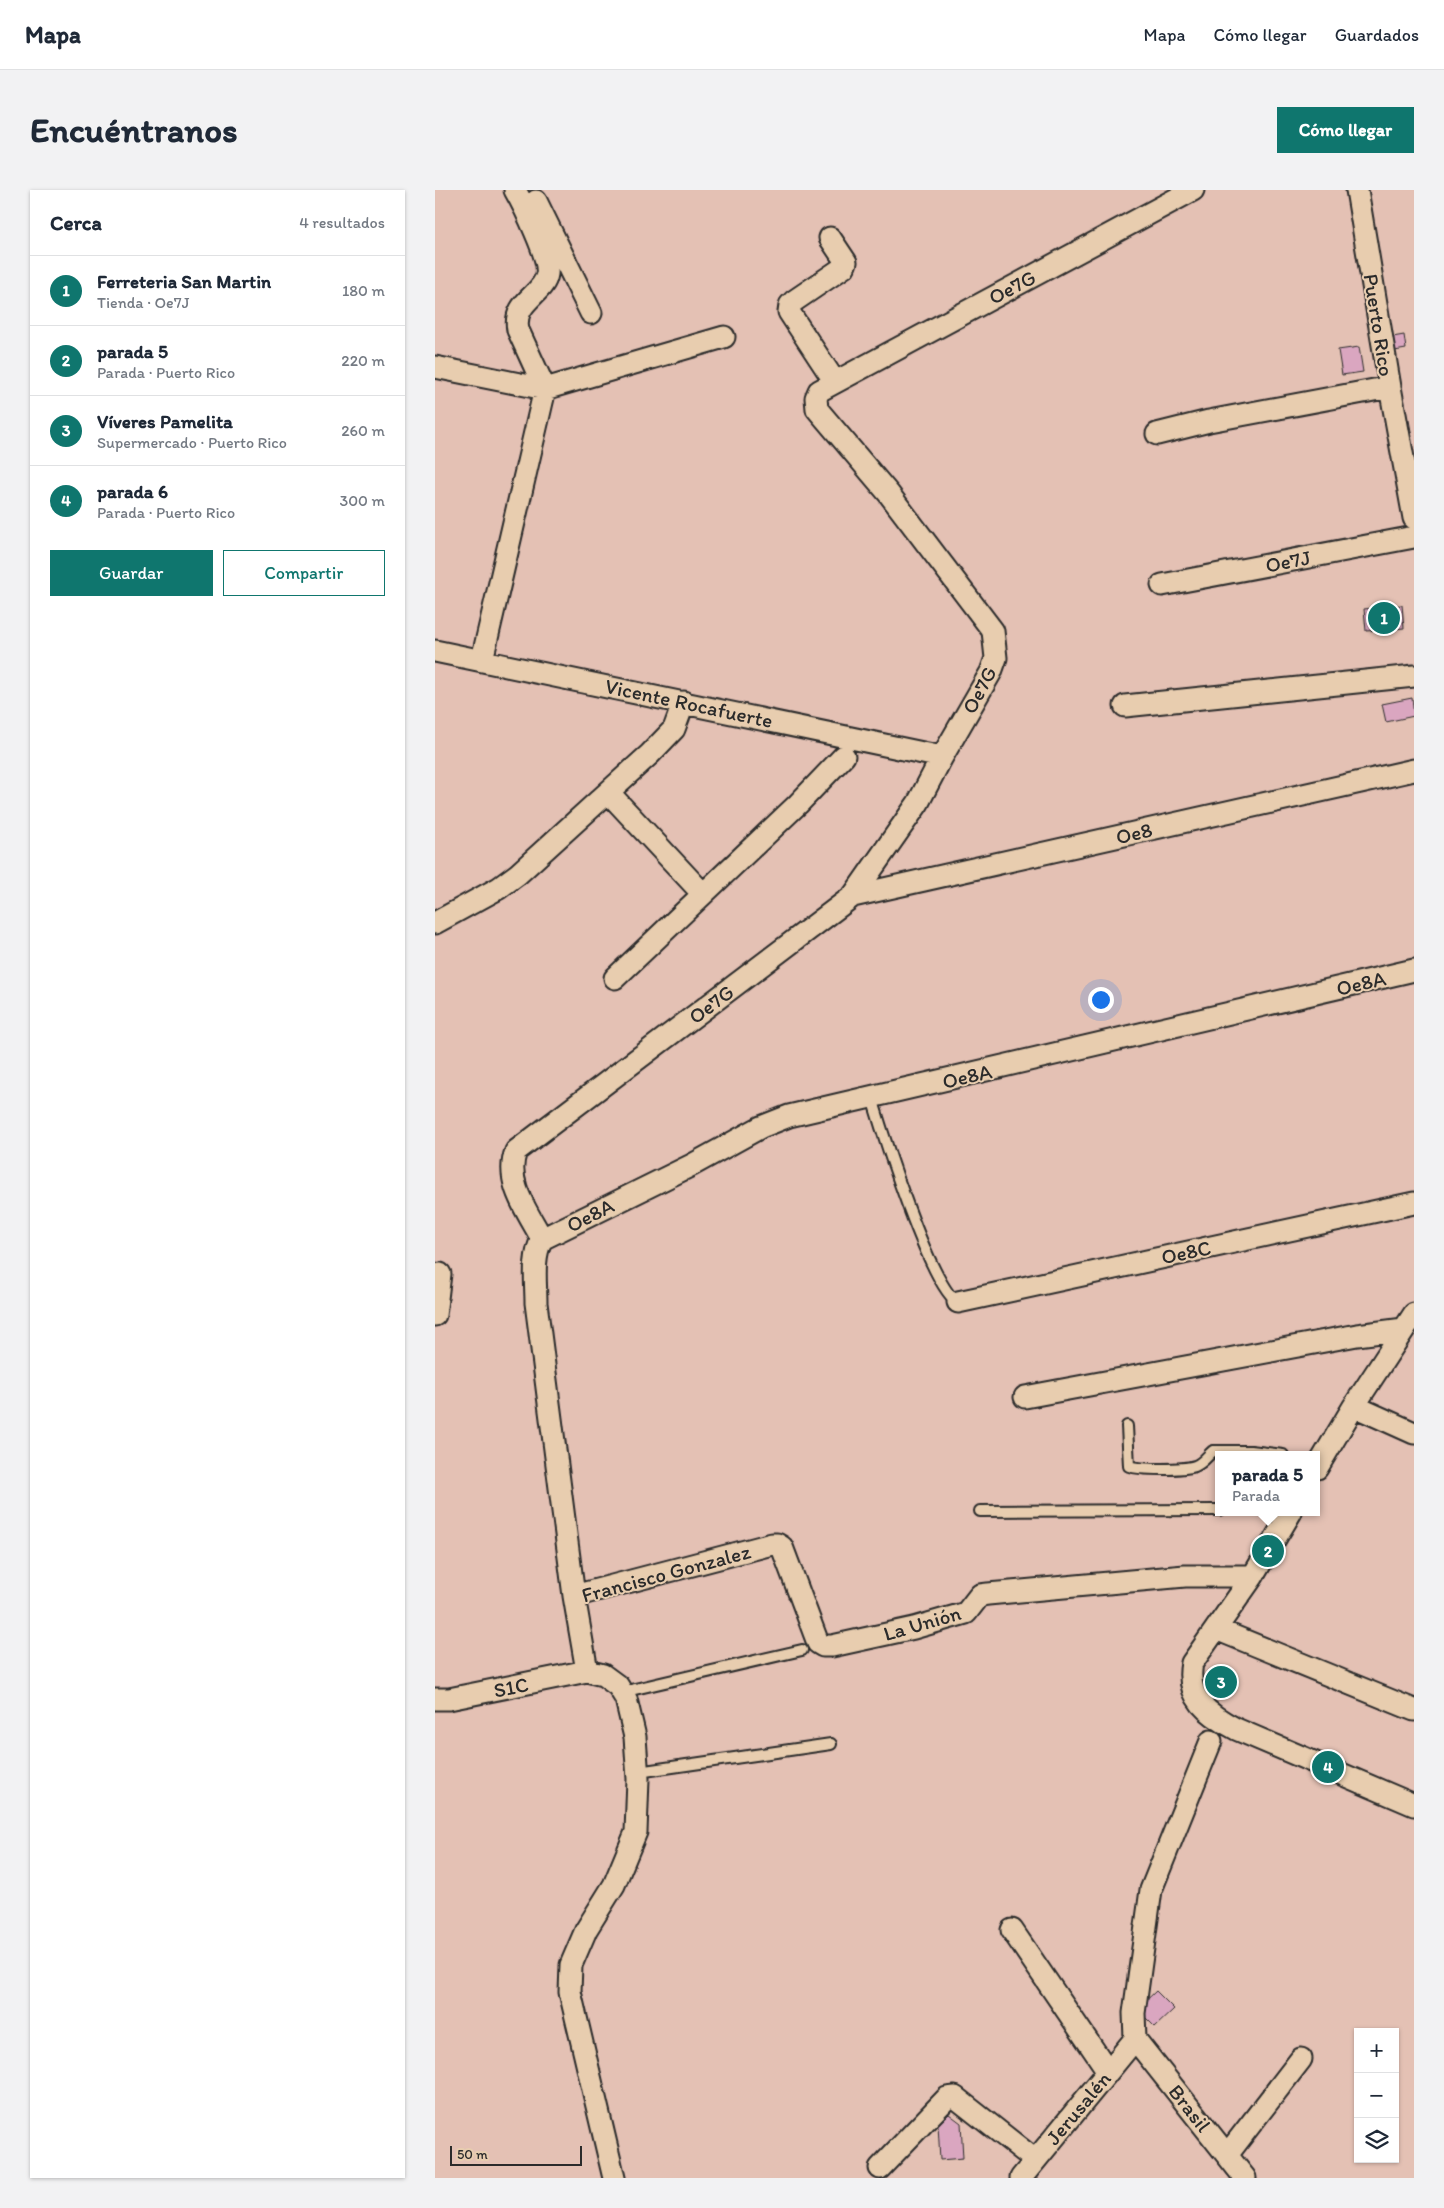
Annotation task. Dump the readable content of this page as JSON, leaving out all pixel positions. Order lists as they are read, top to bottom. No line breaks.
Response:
{"streets":{"street":["Oe7G","Puerto Rico","Oe7J","Vicente Rocafuerte","Oe8","Oe8A","Oe8C","Francisco Gonzalez","La Unión","S1C","Jerusalén","Brasil"]},"crossings":[["Oe7G","Vicente Rocafuerte"],["Oe7G","Oe8"],["Oe7G","Oe8A"],["Francisco Gonzalez","La Unión"],["Francisco Gonzalez","S1C"],["Jerusalén","Brasil"]],"scale_bar":"50 m","page":{"header":"Mapa","nav":["Mapa","Cómo llegar","Guardados"],"buttons":["Cómo llegar",["Guardar","Compartir"]],"title":"Encuéntranos","heading":["Cerca","4 resultados"],"list":[{"mark":"1","name":"Ferreteria San Martin","note":"Tienda · Oe7J","value":"180 m"},{"mark":"2","name":"parada 5","note":"Parada · Puerto Rico","value":"220 m"},{"mark":"3","name":"Víveres Pamelita","note":"Supermercado · Puerto Rico","value":"260 m"},{"mark":"4","name":"parada 6","note":"Parada · Puerto Rico","value":"300 m"}],"pins":["1","2","3","4"],"popup":["parada 5","Parada"],"map_buttons":["+","−"],"scale":"50 m"}}
